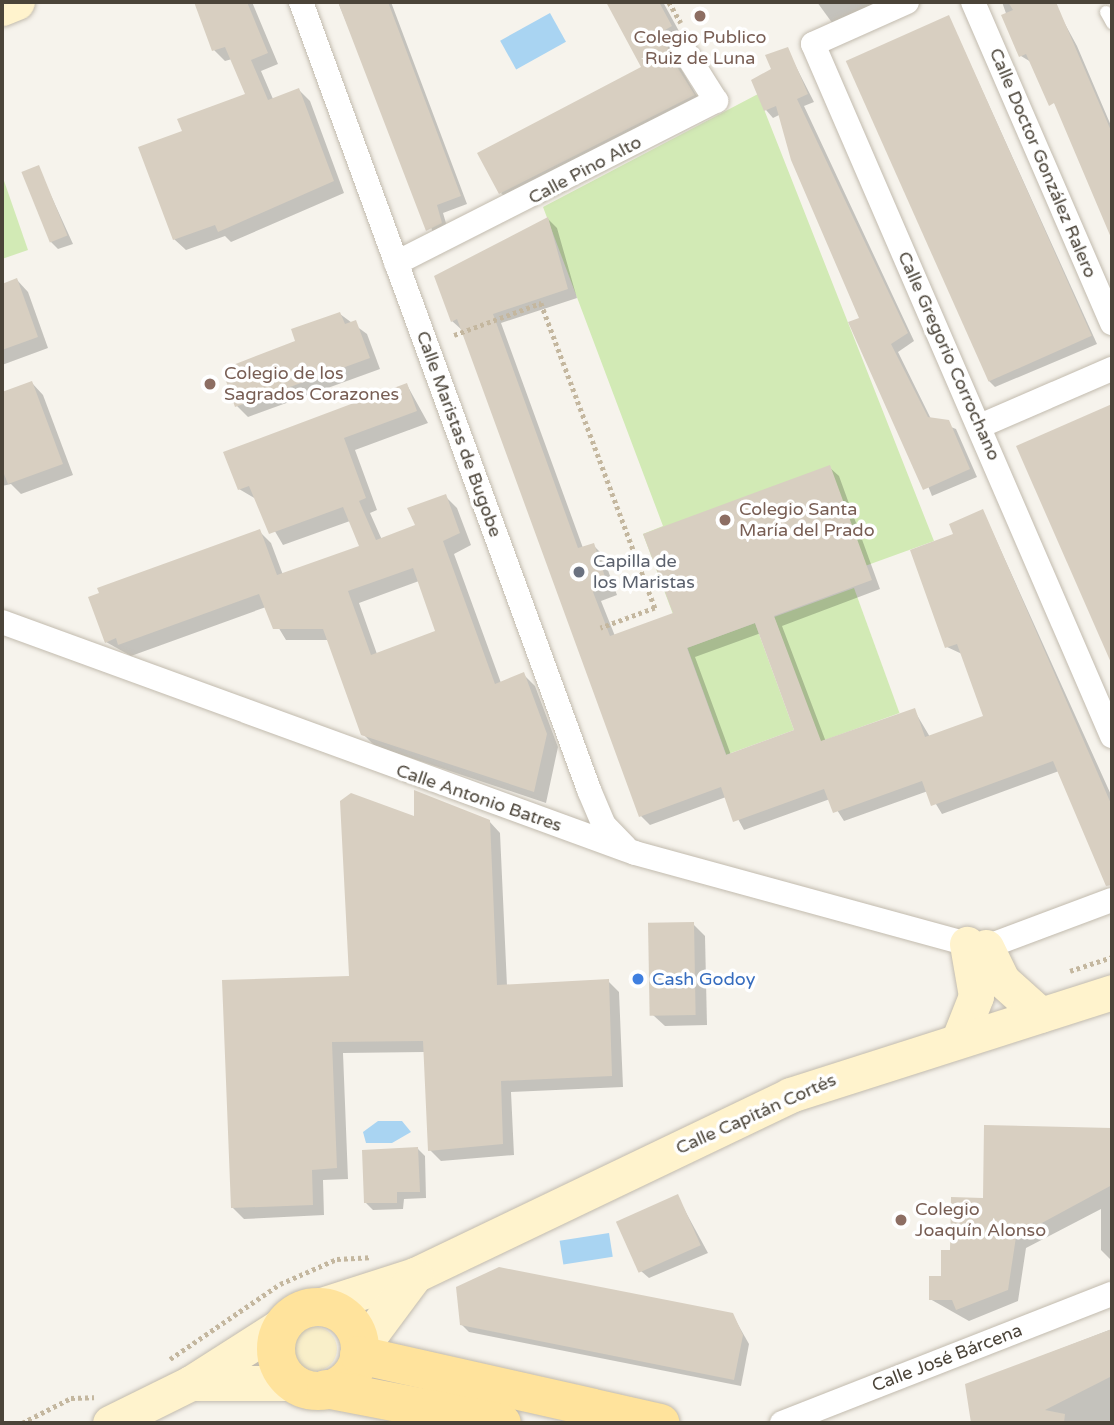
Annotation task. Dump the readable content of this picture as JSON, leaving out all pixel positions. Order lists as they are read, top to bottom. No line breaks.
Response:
{"streets":{"main road":["Calle Capitán Cortés"],"street":["Calle Doctor González Ralero","Calle Pino Alto","Calle Gregorio Corrochano","Calle Maristas de Bugobe","Calle Antonio Batres","Calle José Bárcena"]},"crossings":[["Calle Pino Alto","Calle Maristas de Bugobe"],["Calle Maristas de Bugobe","Calle Antonio Batres"]],"places":["Colegio Publico Ruiz de Luna","Colegio de los Sagrados Corazones","Colegio Santa María del Prado","Capilla de los Maristas","Cash Godoy","Colegio Joaquín Alonso"]}
